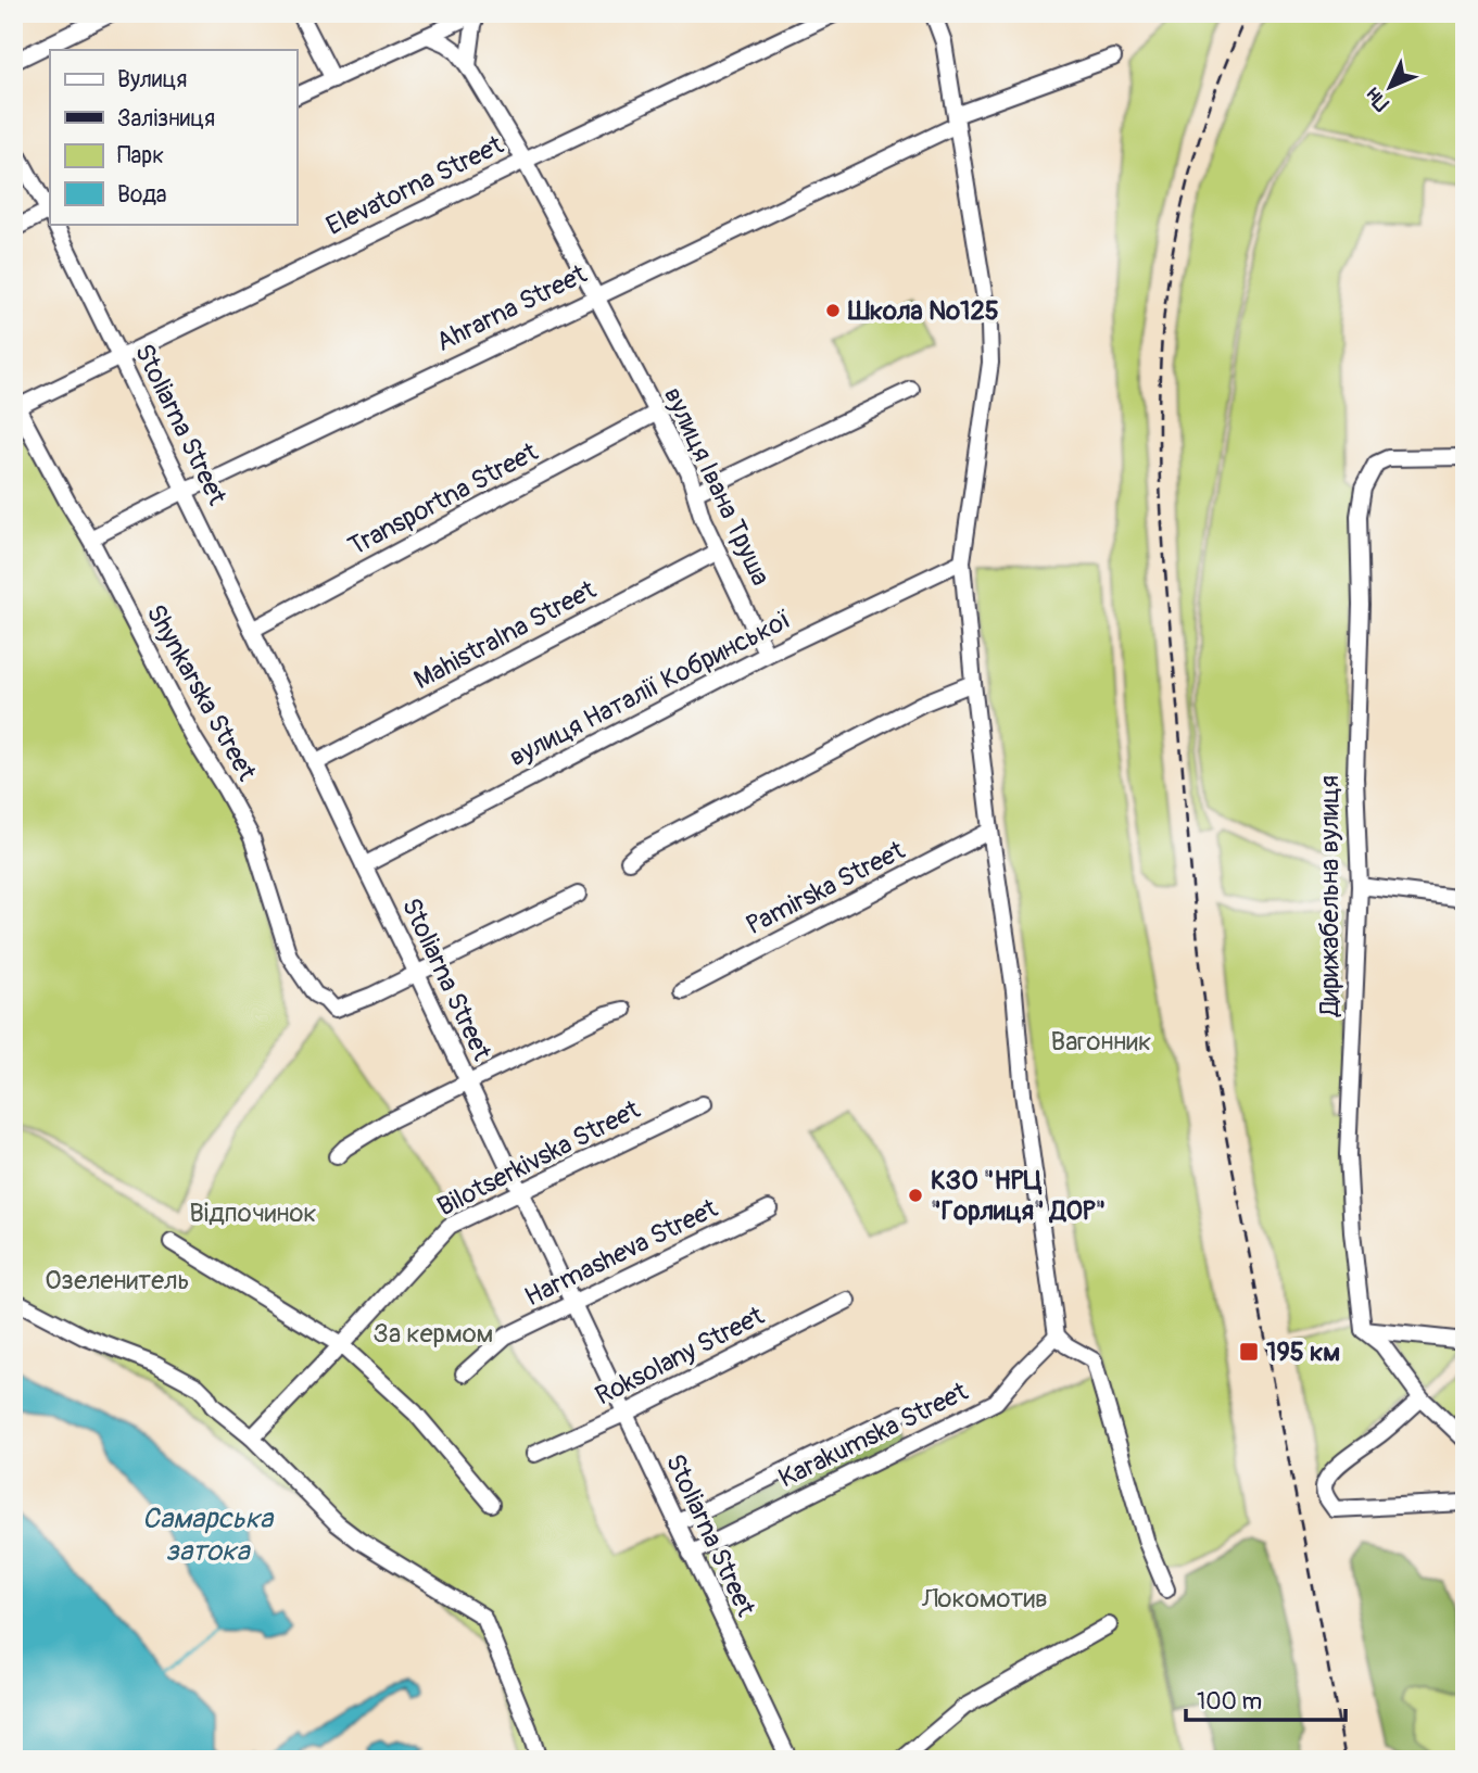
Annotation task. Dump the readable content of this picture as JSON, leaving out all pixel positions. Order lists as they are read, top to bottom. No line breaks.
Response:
{"streets":{"street":["Elevatorna Street","Ahrarna Street","Stoliarna Street","вулиця Івана Труша","Transportna Street","Mahistralna Street","вулиця Наталії Кобринської","Shynkarska Street","Pamirska Street","Дирижабельна вулиця","Bilotserkivska Street","Harmasheva Street","Roksolany Street","Karakumska Street"]},"crossings":[["Elevatorna Street","Stoliarna Street"],["Elevatorna Street","вулиця Івана Труша"],["Elevatorna Street","Shynkarska Street"],["Ahrarna Street","Stoliarna Street"],["Ahrarna Street","вулиця Івана Труша"],["Ahrarna Street","Shynkarska Street"],["Stoliarna Street","Transportna Street"],["Stoliarna Street","Mahistralna Street"],["Stoliarna Street","вулиця Наталії Кобринської"],["Stoliarna Street","Shynkarska Street"],["Stoliarna Street","Bilotserkivska Street"],["Stoliarna Street","Harmasheva Street"],["Stoliarna Street","Roksolany Street"],["Stoliarna Street","Karakumska Street"],["вулиця Івана Труша","Transportna Street"],["вулиця Івана Труша","Mahistralna Street"],["вулиця Івана Труша","вулиця Наталії Кобринської"]],"water":["Самарська затока"],"parks":["Вагонник","Відпочинок","Озеленитель","За кермом","Локомотив"],"places":{"other":["Школа №125","КЗО \"НРЦ \"Горлиця\" ДОР\""],"transit":["195 км"]},"legend":["Вулиця","Залізниця","Парк","Вода"],"scale_bar":"100 m","north":"bottom left"}
